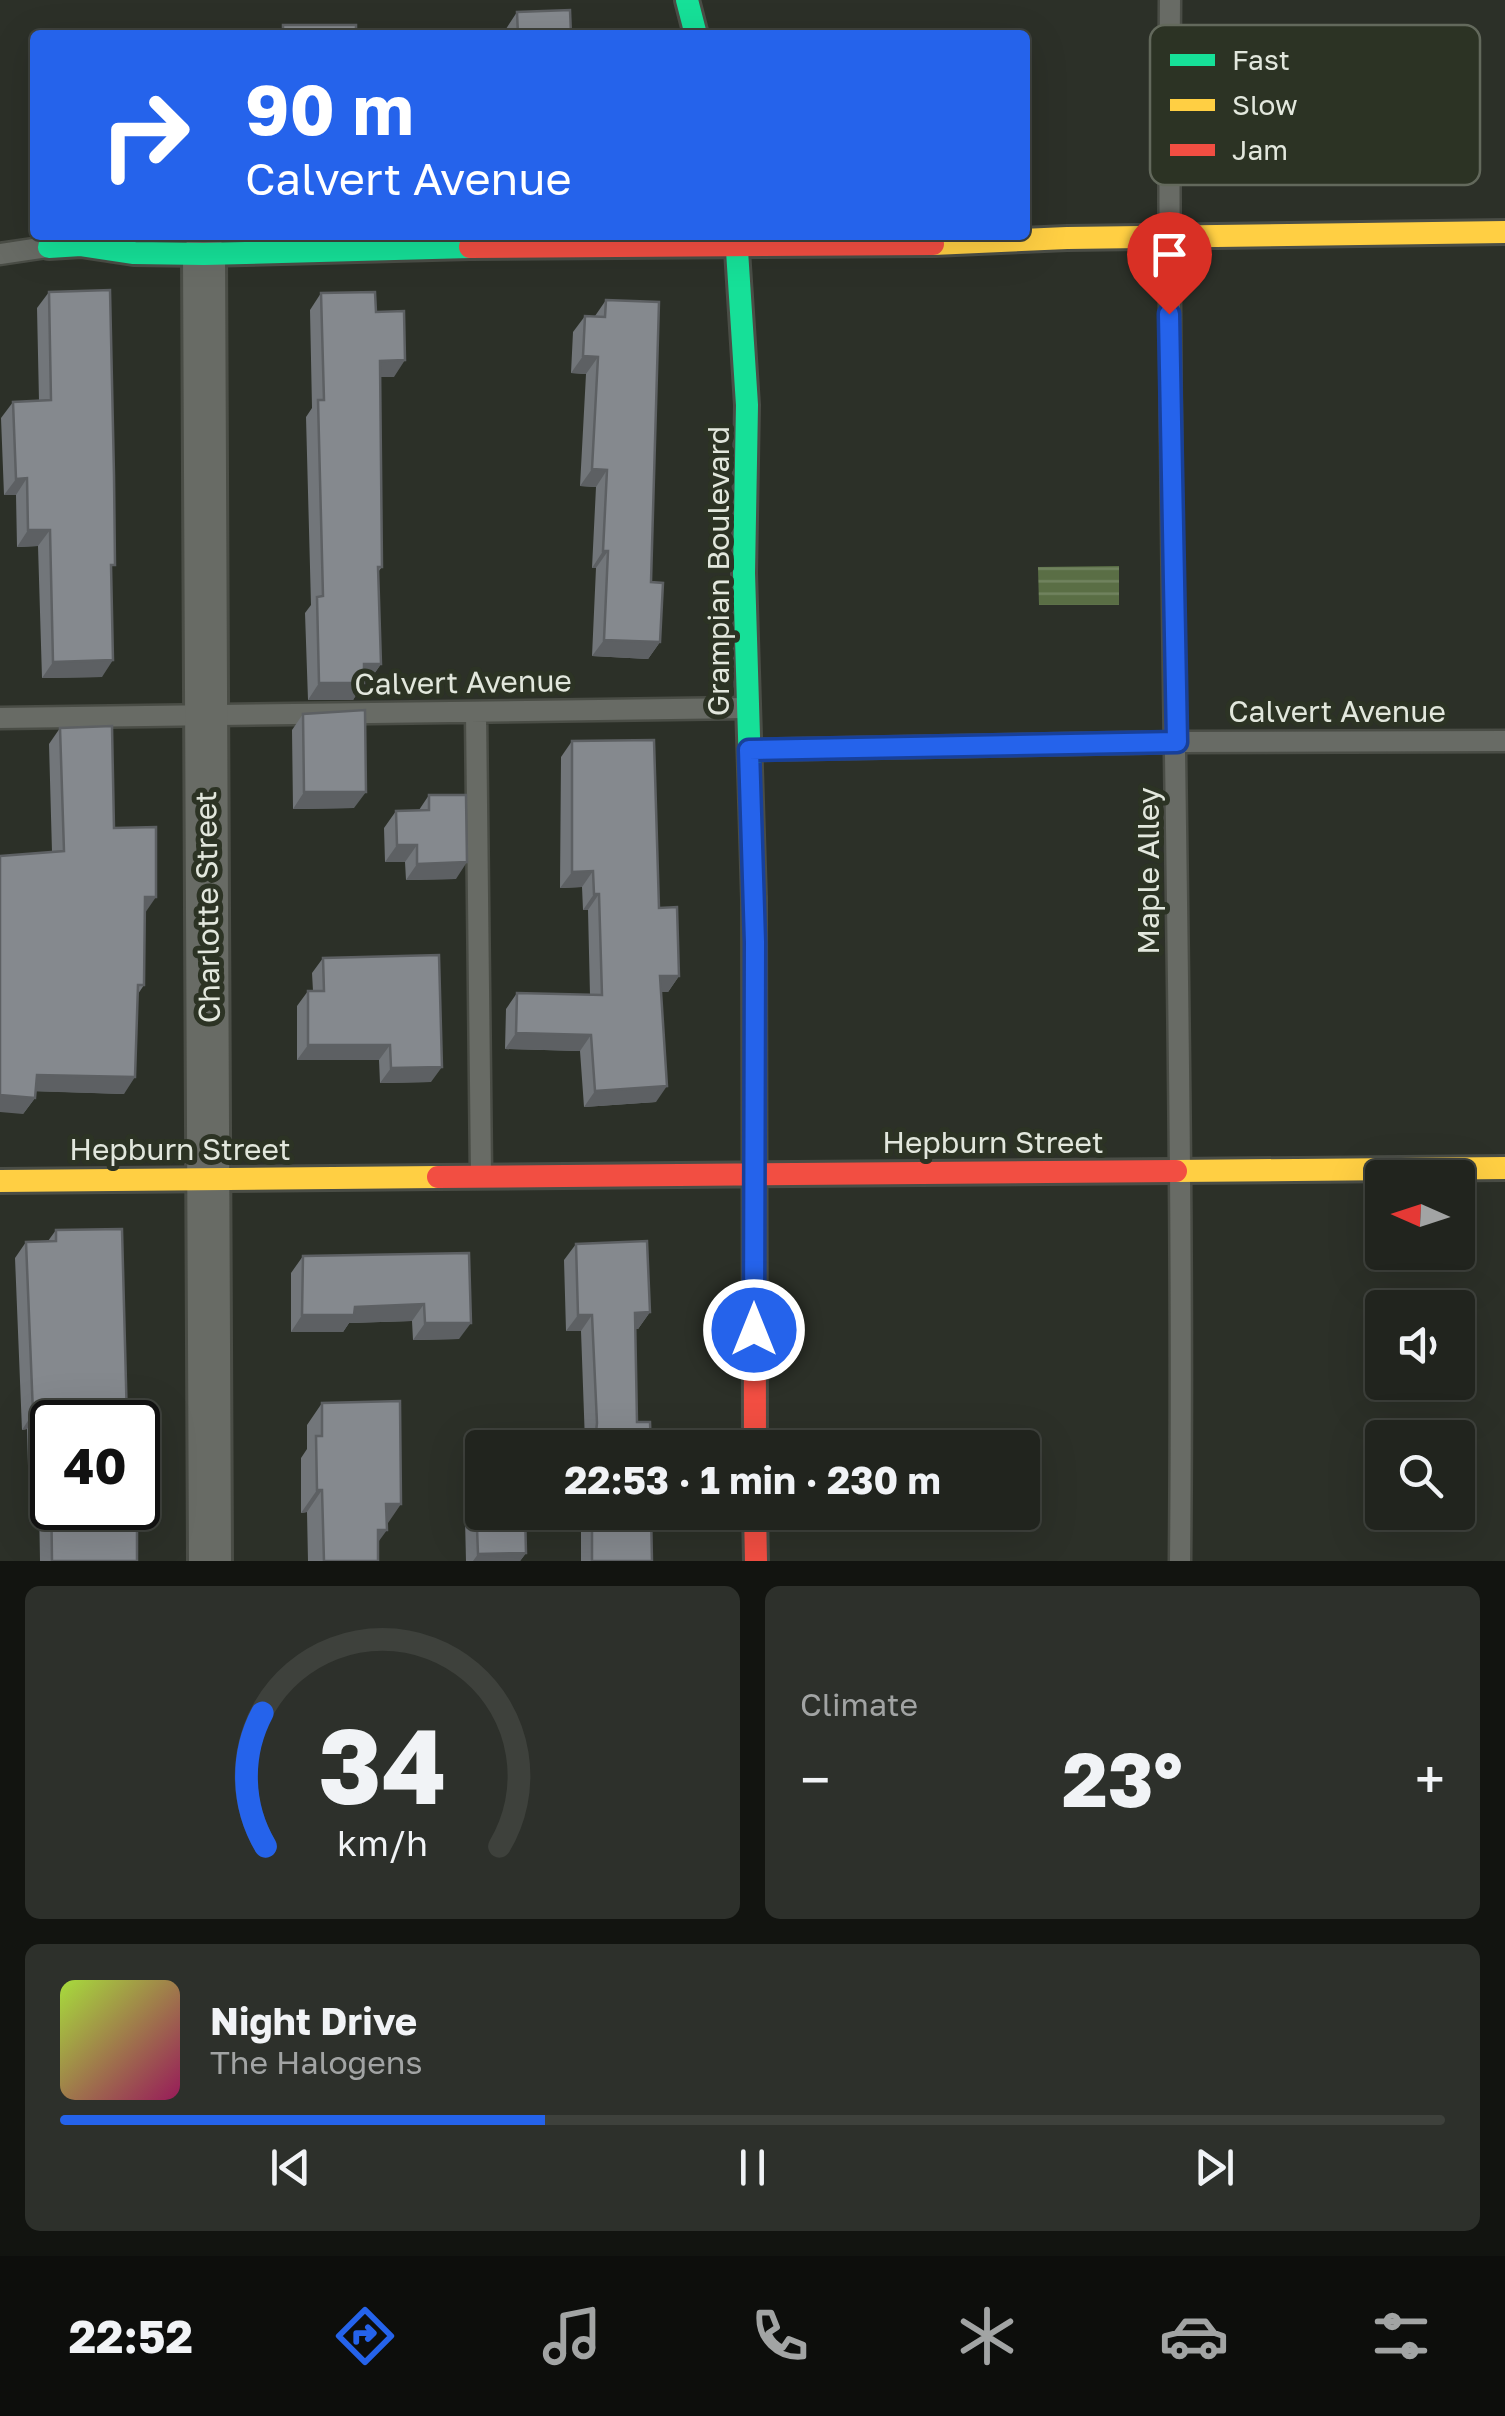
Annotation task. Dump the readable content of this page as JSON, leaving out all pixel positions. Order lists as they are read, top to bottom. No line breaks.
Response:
{"streets":{"street":["Grampian Boulevard","Charlotte Street","Hepburn Street"],"lane":["Calvert Avenue","Maple Alley"]},"crossings":[["Grampian Boulevard","Calvert Avenue"],["Grampian Boulevard","Hepburn Street"],["Calvert Avenue","Maple Alley"],["Calvert Avenue","Charlotte Street"],["Maple Alley","Hepburn Street"],["Charlotte Street","Hepburn Street"]],"legend":["Fast","Slow","Jam"],"north":"left","page":{"turn":["90 m","Calvert Avenue"],"limit":"40","trip":"22:53 · 1 min · 230 m","tile":"Climate","heat":["−","23°","+"],"song":["Night Drive","The Halogens"],"tabs":"22:52","gauge":["34","km/h"]}}
